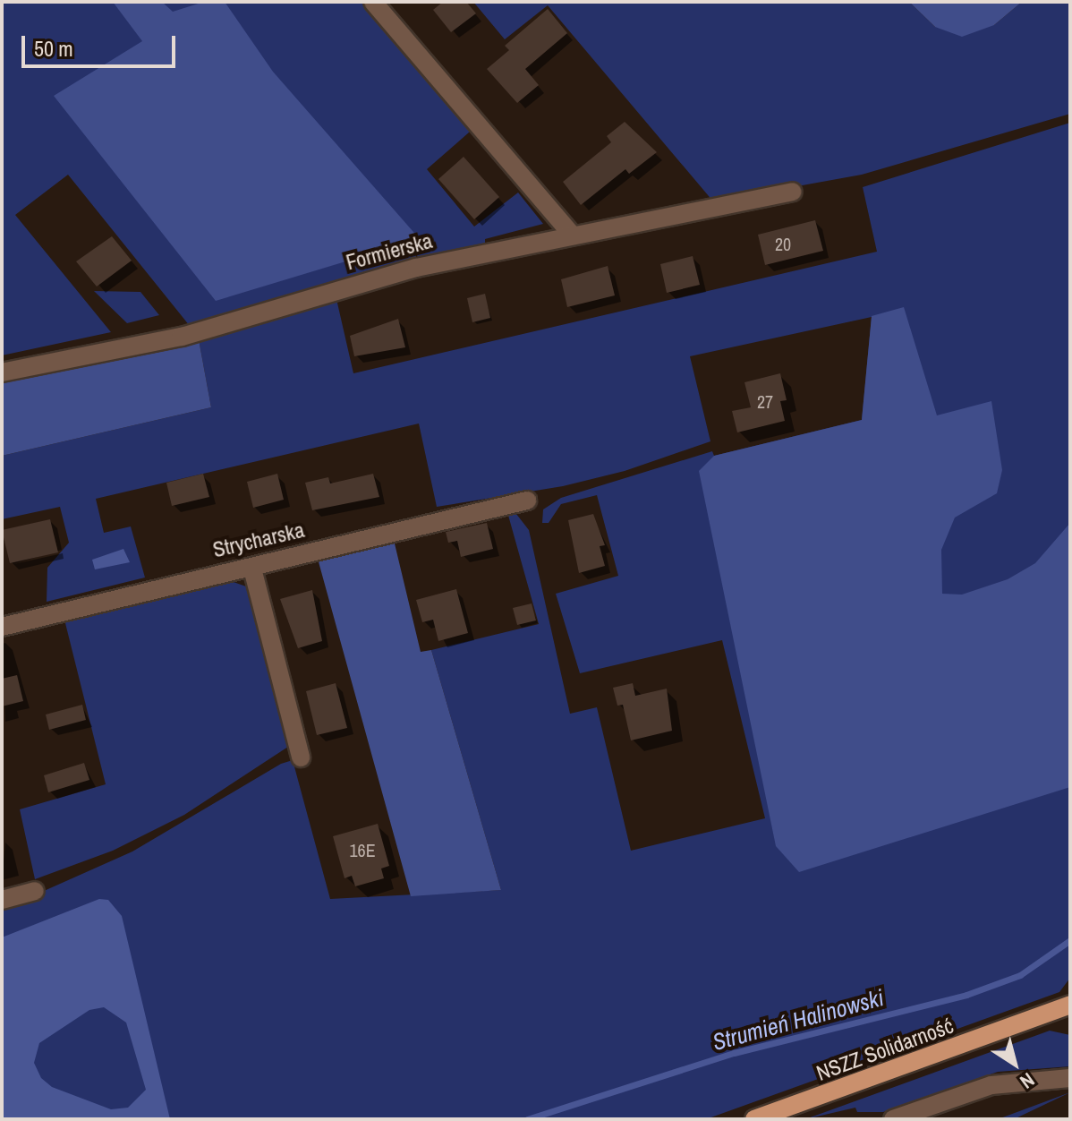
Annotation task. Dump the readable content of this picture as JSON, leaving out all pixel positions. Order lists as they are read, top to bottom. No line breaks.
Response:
{"streets":{"main road":["NSZZ Solidarność"],"street":["Formierska","Strycharska"]},"water":["Strumień Halinowski"],"house_numbers":["20","27","16E"],"scale_bar":"50 m","north":"bottom right"}
